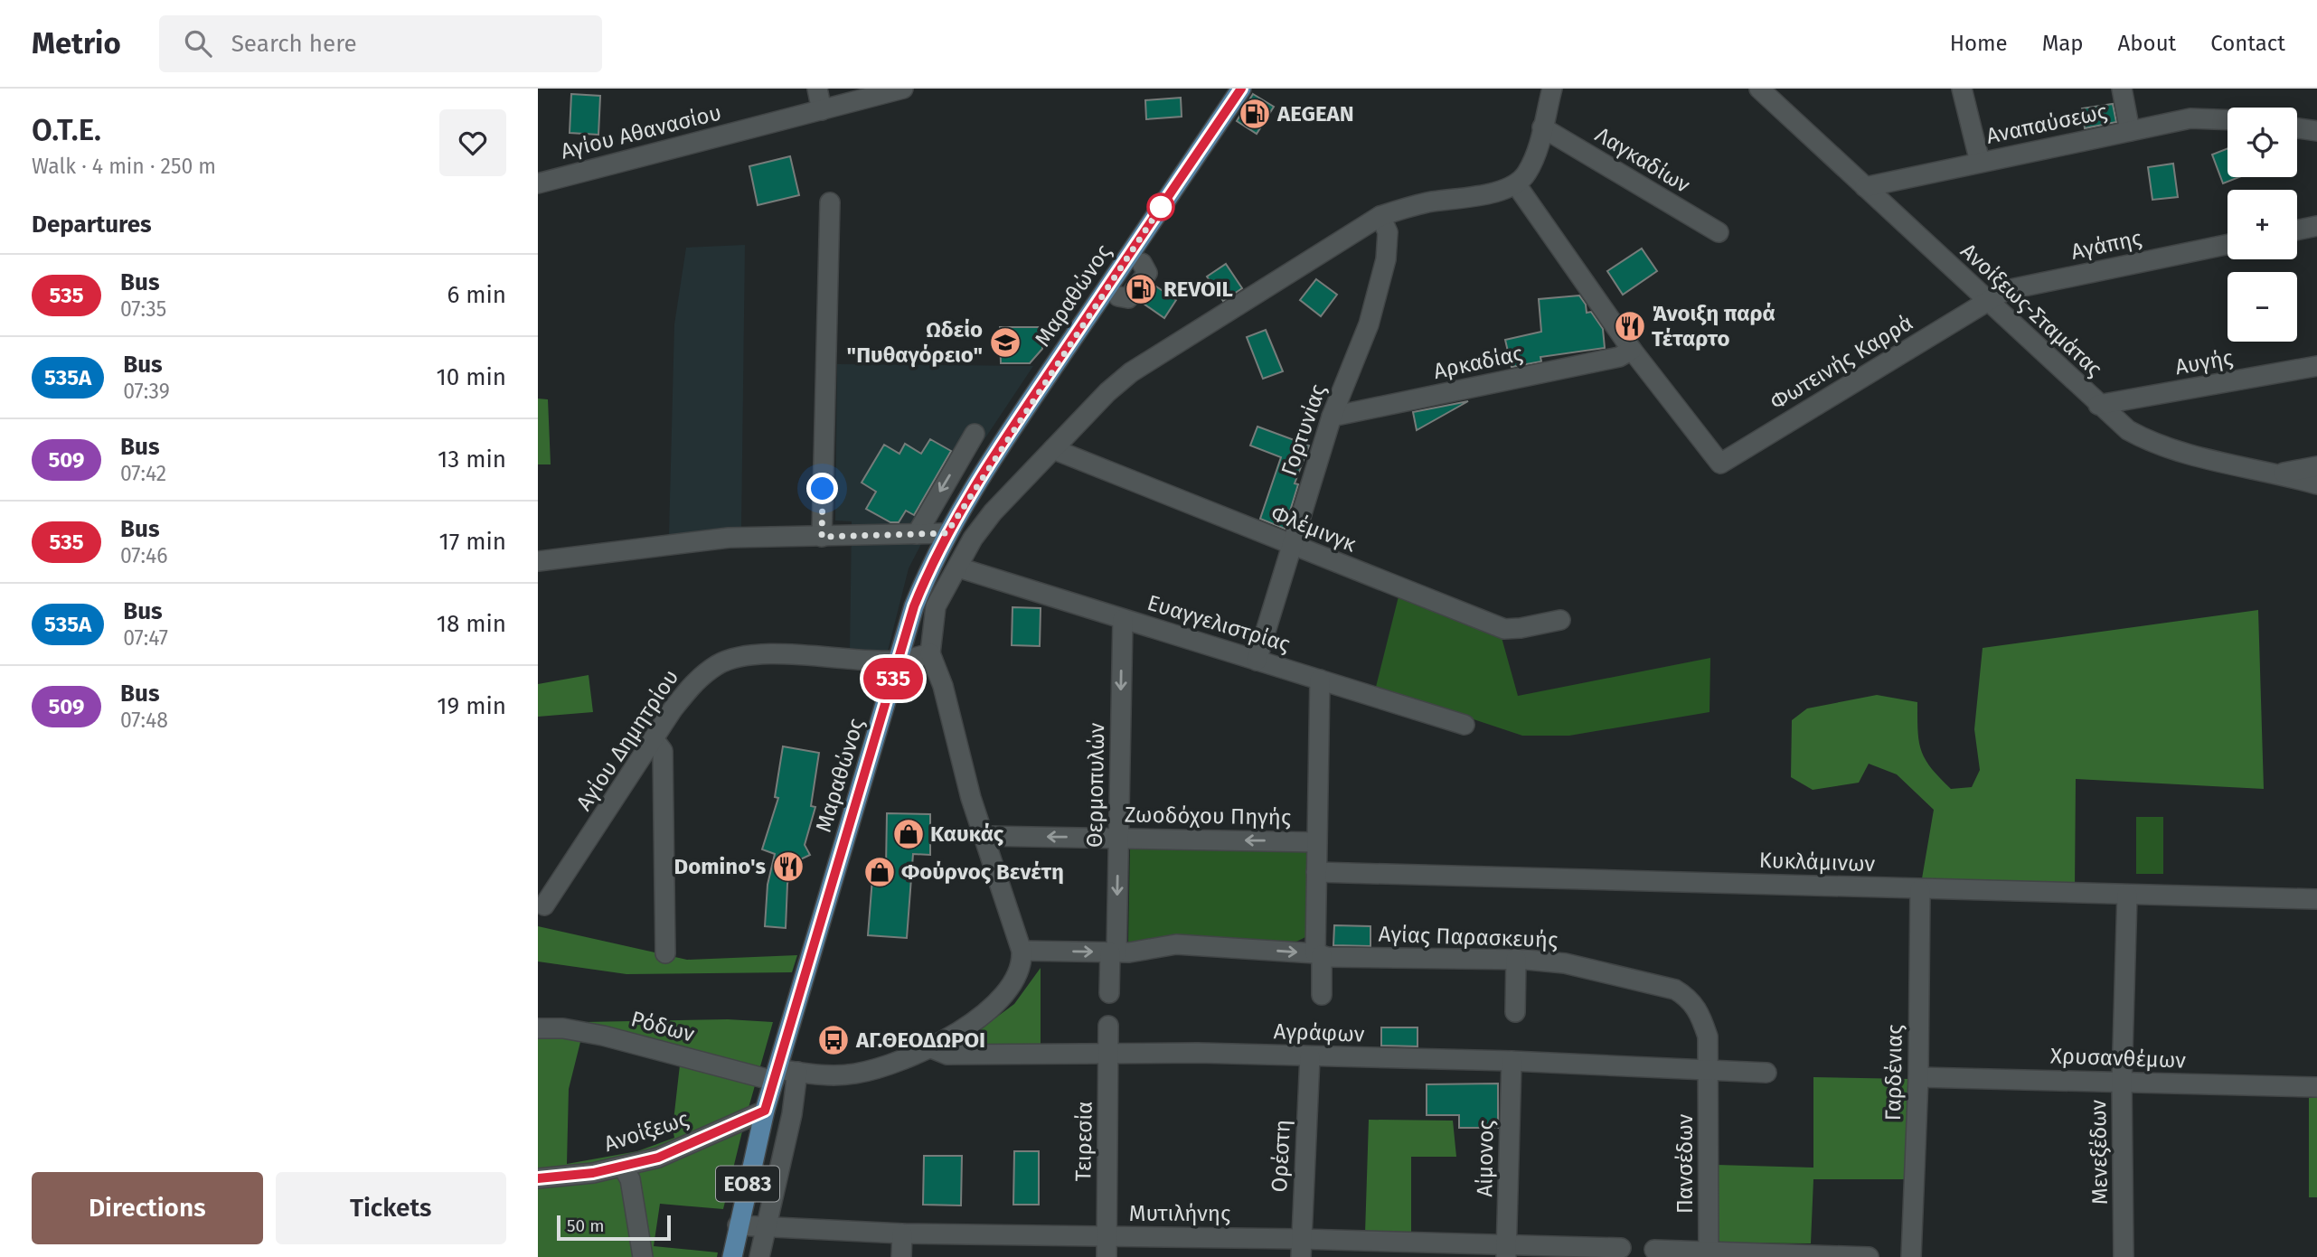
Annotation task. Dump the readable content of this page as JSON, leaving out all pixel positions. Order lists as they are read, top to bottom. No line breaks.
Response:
{"streets":{"main road":["Μαραθώνος","ΕΟ83"],"street":["Αναπαύσεως","Αγίου Αθανασίου","Λαγκαδίων","Αγάπης","Ανοίξεως-Σταμάτας","Αρκαδίας","Φωτεινής Καρρά","Αυγής","Γορτυνίας","Φλέμινγκ","Ευαγγελιστρίας","Αγίου Δημητρίου","Θερμοπυλών","Ζωοδόχου Πηγής","Κυκλάμινων","Αγίας Παρασκευής","Ρόδων","Αγράφων","Χρυσανθέμων","Γαρδένιας","Ανοίξεως","Τειρεσία","Μενεξέδων","Ορέστη","Αίμονος","Πανσέδων","Μυτιλήνης"]},"crossings":[["Αναπαύσεως","Ανοίξεως-Σταμάτας"],["Αγάπης","Ανοίξεως-Σταμάτας"],["Αγάπης","Φωτεινής Καρρά"],["Μαραθώνος","Αγίου Δημητρίου"],["Μαραθώνος","Ρόδων"],["Μαραθώνος","Ανοίξεως"],["Μαραθώνος","Μυτιλήνης"],["Ανοίξεως-Σταμάτας","Φωτεινής Καρρά"],["Ανοίξεως-Σταμάτας","Αυγής"],["Αρκαδίας","Φωτεινής Καρρά"],["Αρκαδίας","Γορτυνίας"],["Γορτυνίας","Φλέμινγκ"],["Γορτυνίας","Ευαγγελιστρίας"],["Ευαγγελιστρίας","Θερμοπυλών"],["Θερμοπυλών","Ζωοδόχου Πηγής"],["Θερμοπυλών","Αγίας Παρασκευής"],["Κυκλάμινων","Γαρδένιας"],["Κυκλάμινων","Μενεξέδων"],["Αγίας Παρασκευής","Ρόδων"],["Αγίας Παρασκευής","Αγράφων"],["Αγίας Παρασκευής","Πανσέδων"],["Ρόδων","Αγράφων"],["Αγράφων","Τειρεσία"],["Αγράφων","Ορέστη"],["Αγράφων","Αίμονος"],["Αγράφων","Πανσέδων"],["Χρυσανθέμων","Γαρδένιας"],["Χρυσανθέμων","Μενεξέδων"],["Τειρεσία","Μυτιλήνης"],["Ορέστη","Μυτιλήνης"],["Αίμονος","Μυτιλήνης"]],"one_way":["Ζωοδόχου Πηγής","Αγίας Παρασκευής"],"places":{"fuel station":["AEGEAN","REVOIL"],"restaurant":["Άνοιξη παρά Τέταρτο","Domino's"],"school or university":["Ωδείο \"Πυθαγόρειο\""],"shop":["Καυκάς","Φούρνος Βενέτη"],"bus stop":["ΑΓ.ΘΕΟΔΩΡΟΙ"]},"lines":["bus line 535"],"scale_bar":"50 m","page":{"header":"Metrio","search":"Search here","nav":["Home","Map","About","Contact"],"heading":[["Ο.Τ.Ε.","Walk · 4 min · 250 m"],"Departures"],"on_map":"535","map_buttons":["+","−"],"list":[{"mark":"535","name":"Bus","note":"07:35","value":"6 min"},{"mark":"535A","name":"Bus","note":"07:39","value":"10 min"},{"mark":"509","name":"Bus","note":"07:42","value":"13 min"},{"mark":"535","name":"Bus","note":"07:46","value":"17 min"},{"mark":"535A","name":"Bus","note":"07:47","value":"18 min"},{"mark":"509","name":"Bus","note":"07:48","value":"19 min"}],"buttons":["Directions","Tickets"],"scale":"50 m"}}
